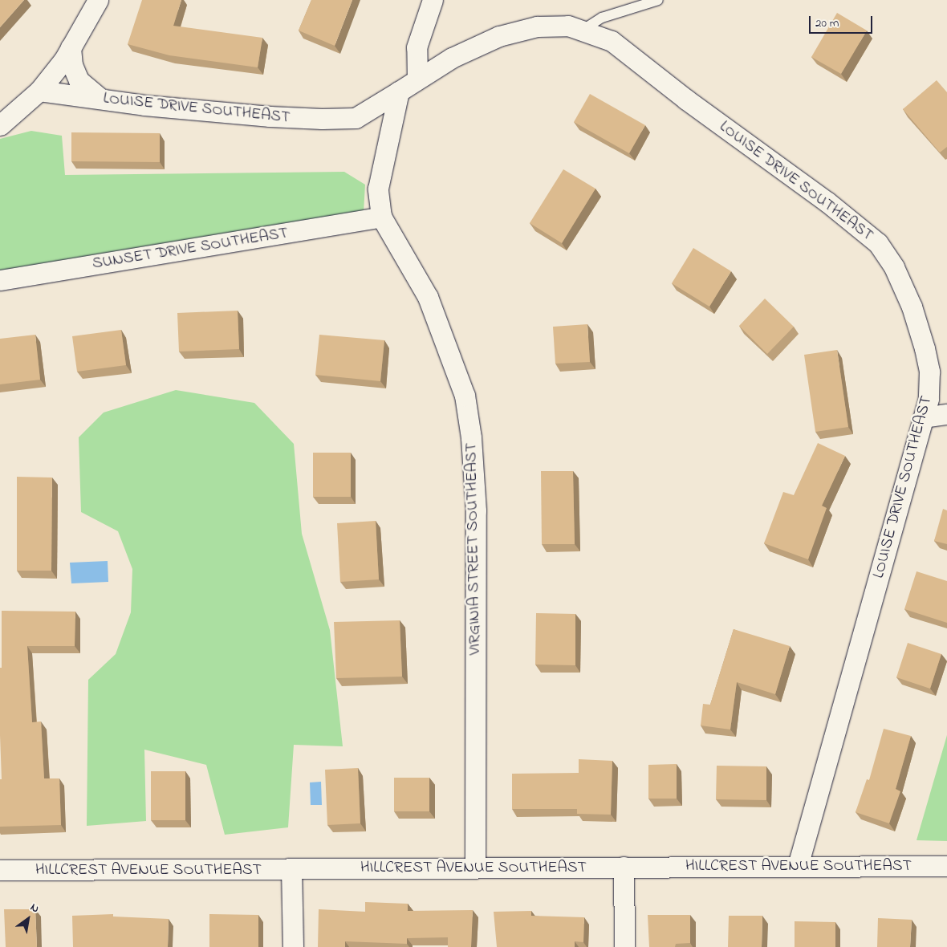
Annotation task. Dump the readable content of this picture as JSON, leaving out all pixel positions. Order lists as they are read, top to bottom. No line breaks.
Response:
{"streets":{"street":["LOUISE DRIVE SOUTHEAST","SUNSET DRIVE SOUTHEAST","VIRGINIA STREET SOUTHEAST","HILLCREST AVENUE SOUTHEAST"]},"crossings":[["LOUISE DRIVE SOUTHEAST","VIRGINIA STREET SOUTHEAST"],["LOUISE DRIVE SOUTHEAST","HILLCREST AVENUE SOUTHEAST"],["SUNSET DRIVE SOUTHEAST","VIRGINIA STREET SOUTHEAST"],["VIRGINIA STREET SOUTHEAST","HILLCREST AVENUE SOUTHEAST"]],"scale_bar":"20 m","north":"top right"}
